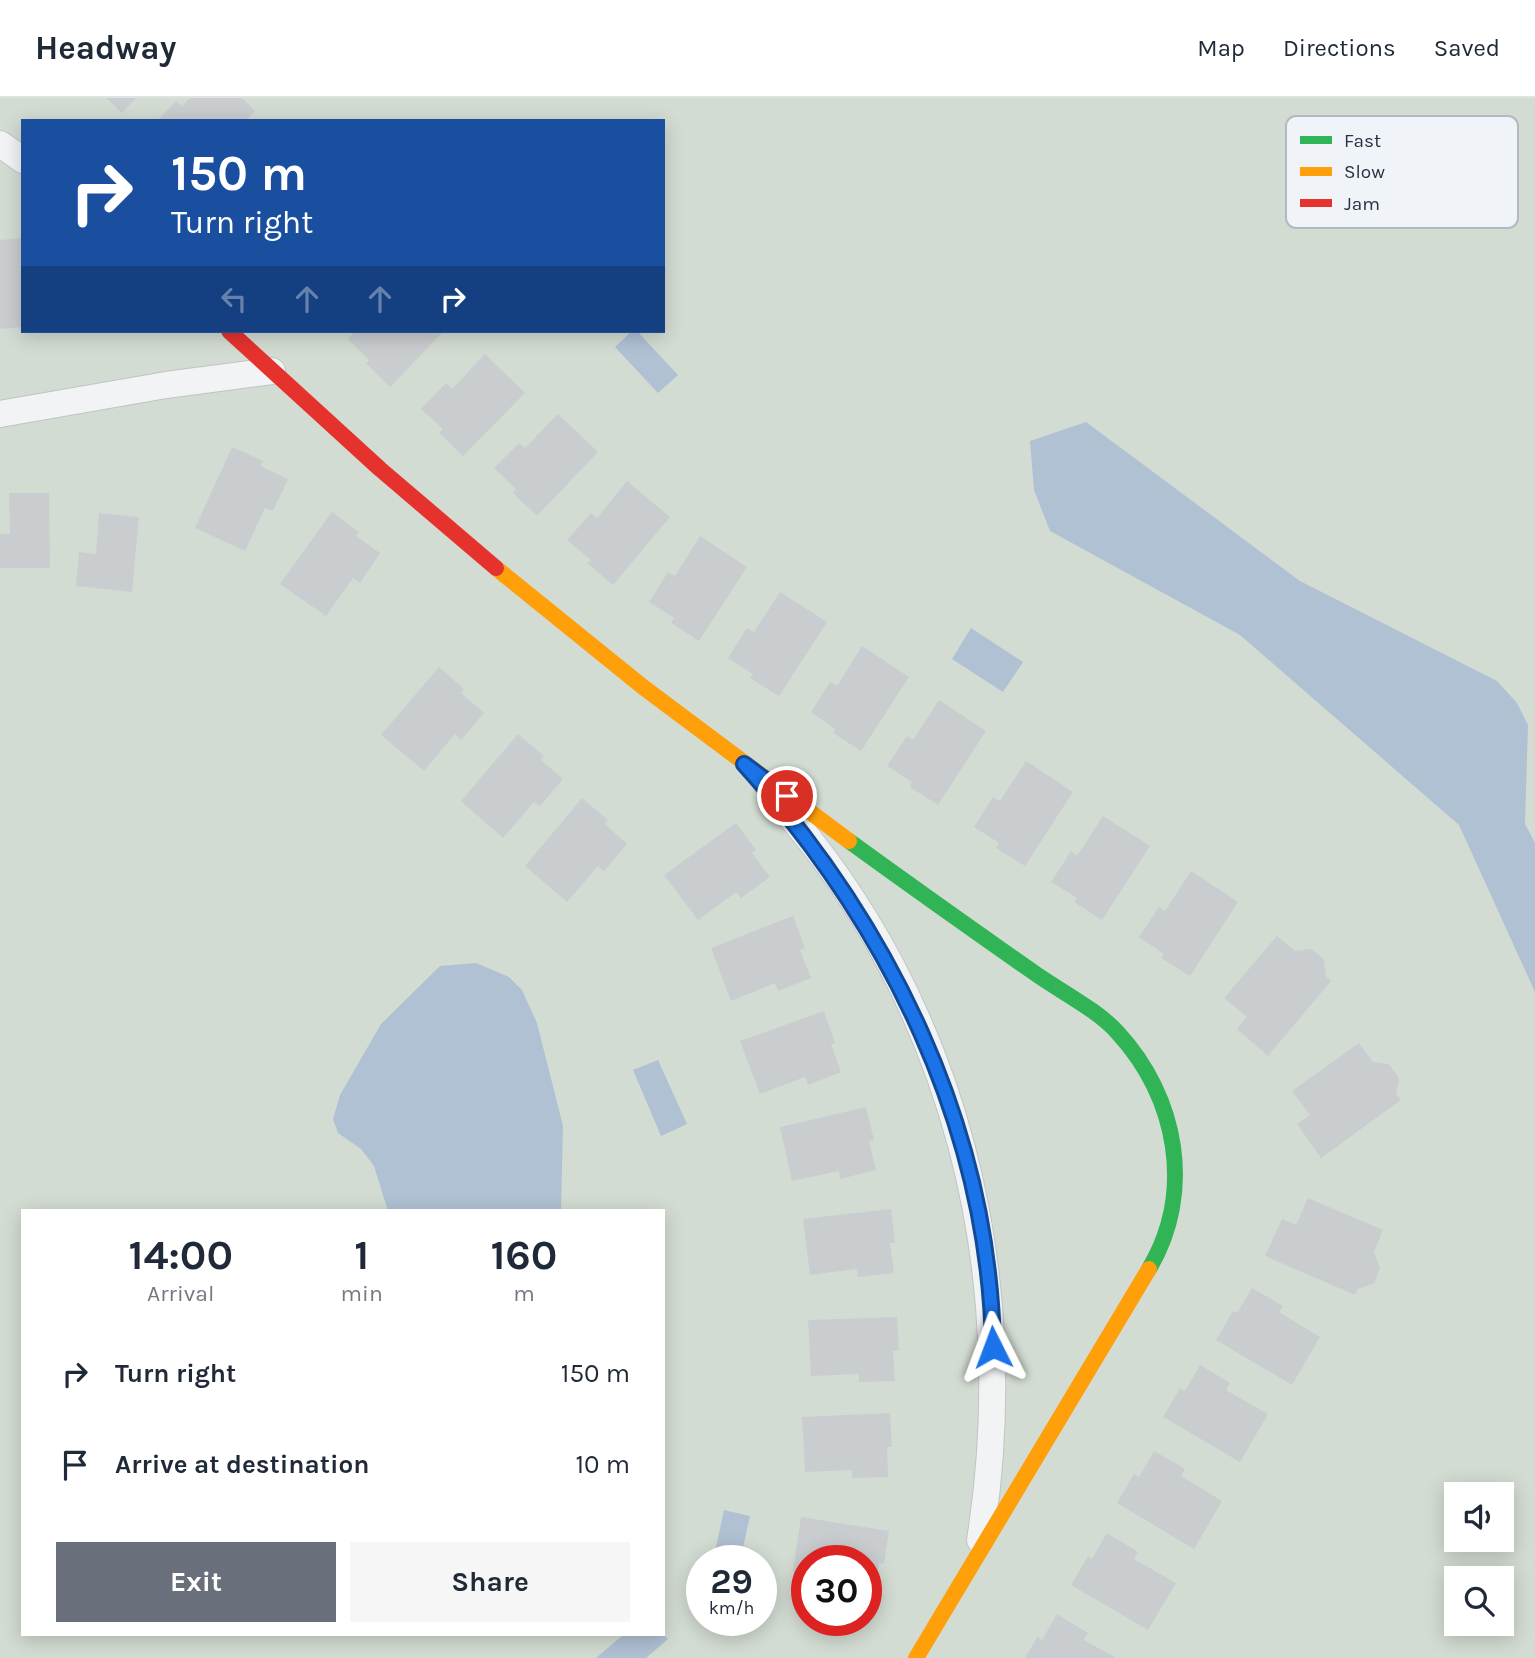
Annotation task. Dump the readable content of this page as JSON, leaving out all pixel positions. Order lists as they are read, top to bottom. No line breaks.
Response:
{"legend":["Fast","Slow","Jam"],"page":{"header":"Headway","nav":["Map","Directions","Saved"],"turn":["150 m","Turn right"],"eta":["14:00","Arrival","1","min","160","m"],"list":[{"name":"Turn right","value":"150 m"},{"name":"Arrive at destination","value":"10 m"}],"buttons":["Exit","Share"],"speed":"29 km/h","limit":"30"}}
